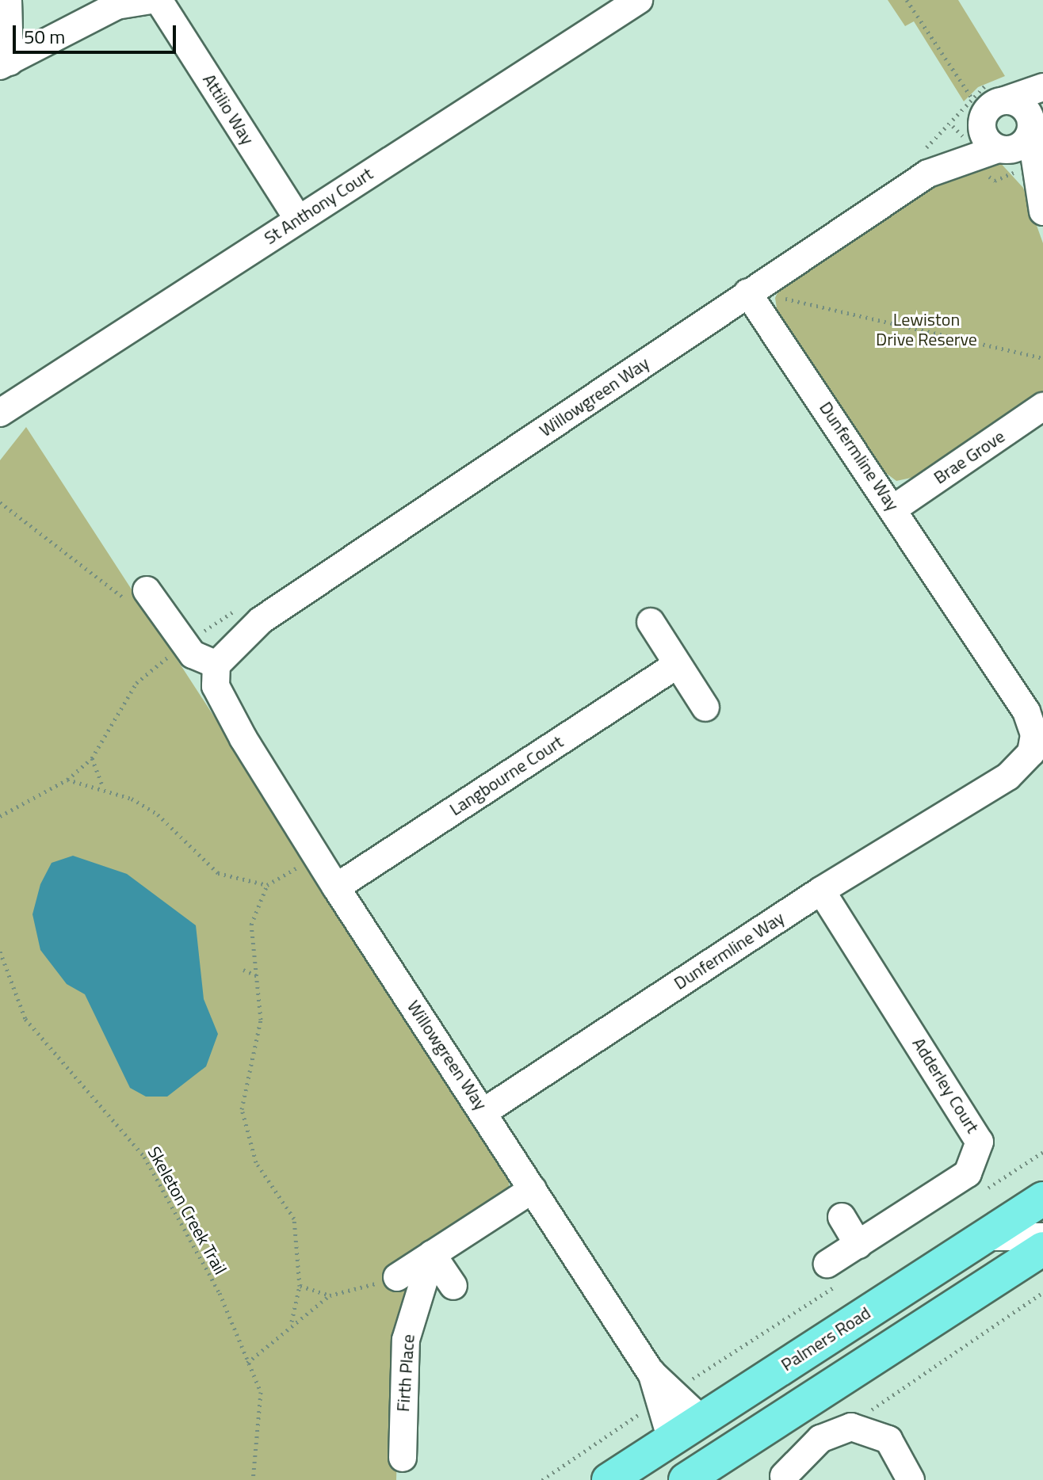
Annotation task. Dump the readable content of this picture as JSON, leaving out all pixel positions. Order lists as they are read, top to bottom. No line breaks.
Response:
{"streets":{"main road":["Palmers Road"],"street":["Attilio Way","St Anthony Court","Willowgreen Way","Dunfermline Way","Brae Grove","Langbourne Court","Adderley Court","Firth Place"],"path":["Skeleton Creek Trail"]},"crossings":[["Attilio Way","St Anthony Court"],["Willowgreen Way","Dunfermline Way"],["Willowgreen Way","Langbourne Court"],["Willowgreen Way","Palmers Road"],["Dunfermline Way","Brae Grove"],["Dunfermline Way","Adderley Court"]],"parks":["Lewiston Drive Reserve"],"scale_bar":"50 m"}
